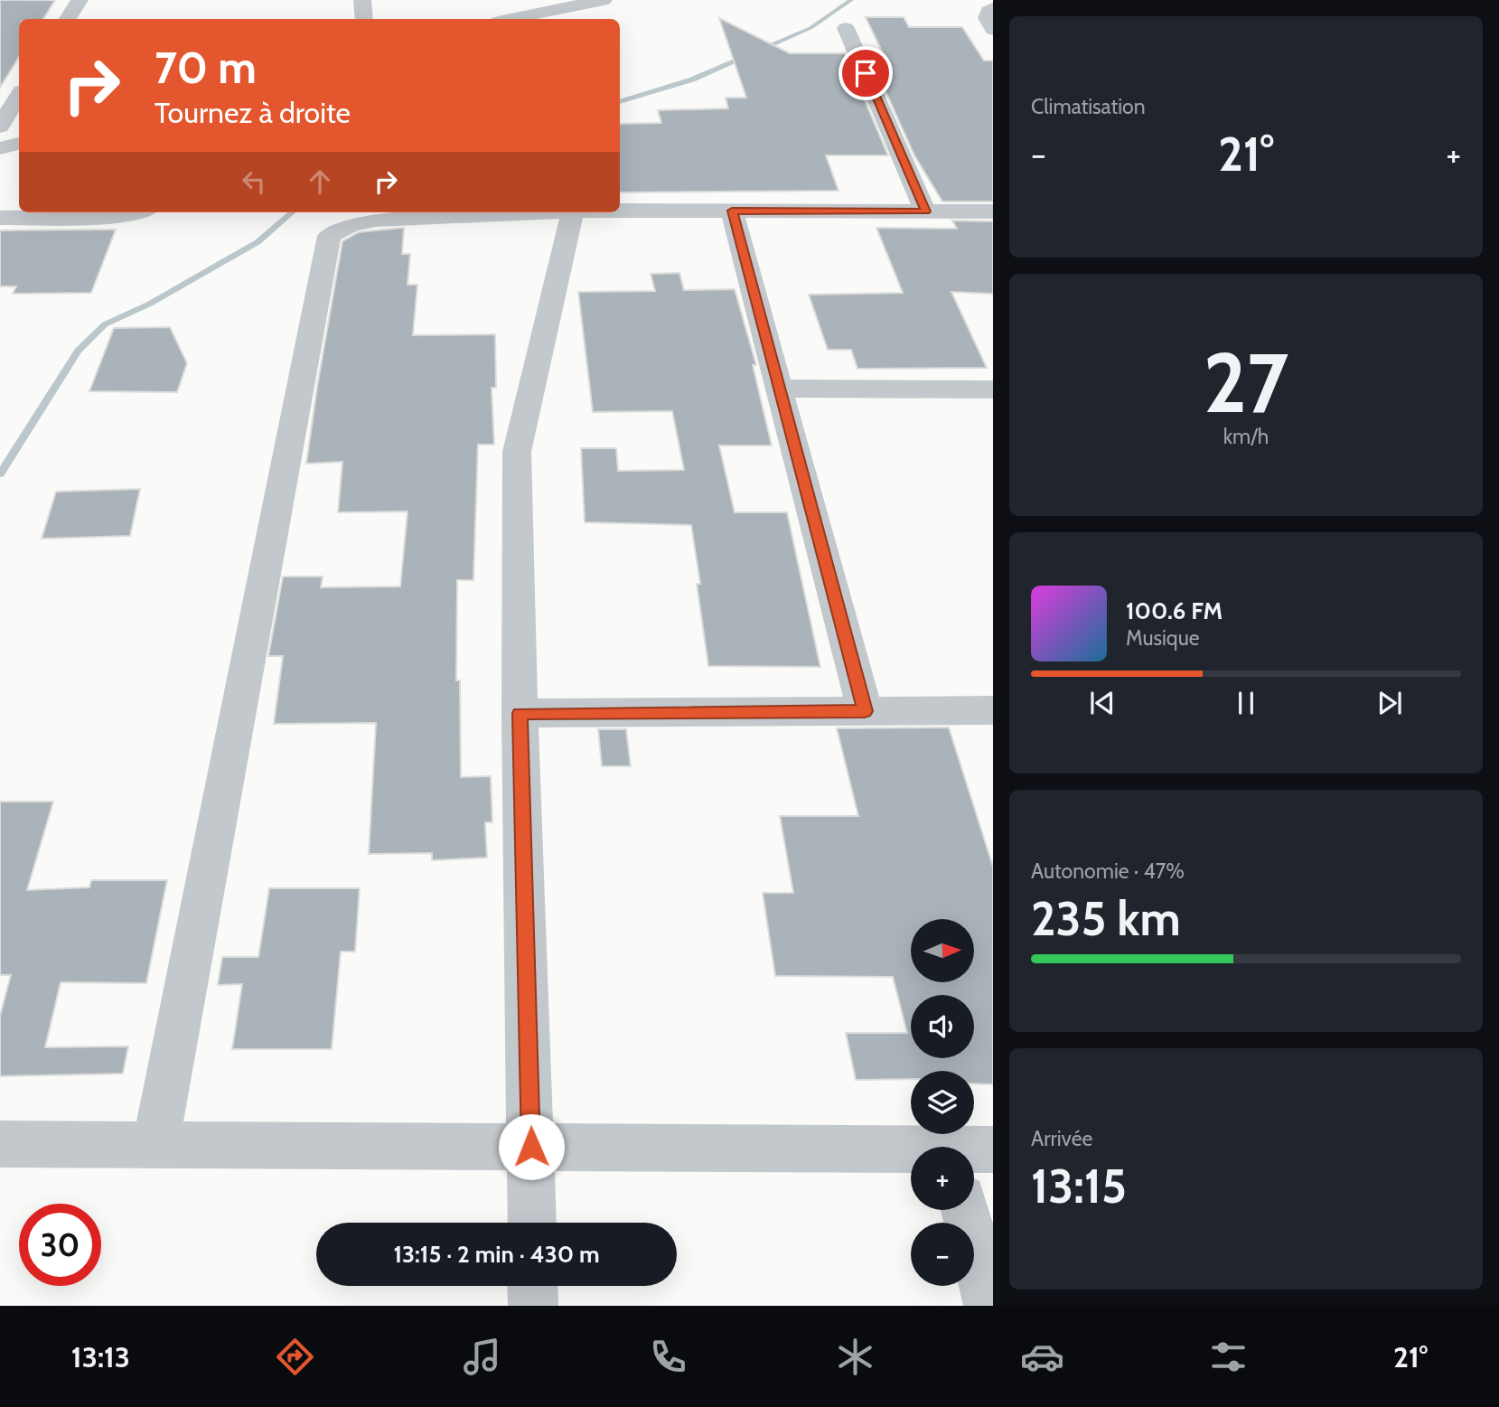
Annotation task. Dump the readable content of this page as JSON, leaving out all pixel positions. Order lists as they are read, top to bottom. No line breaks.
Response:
{"north":"right","page":{"tile":["Climatisation",["27","km/h"],["Autonomie · 47%","235 km"],["Arrivée","13:15"]],"turn":["70 m","Tournez à droite"],"heat":["−","21°","+"],"song":["100.6 FM","Musique"],"map_buttons":["+","−"],"limit":"30","trip":"13:15 · 2 min · 430 m","tabs":["13:13","21°"]}}
